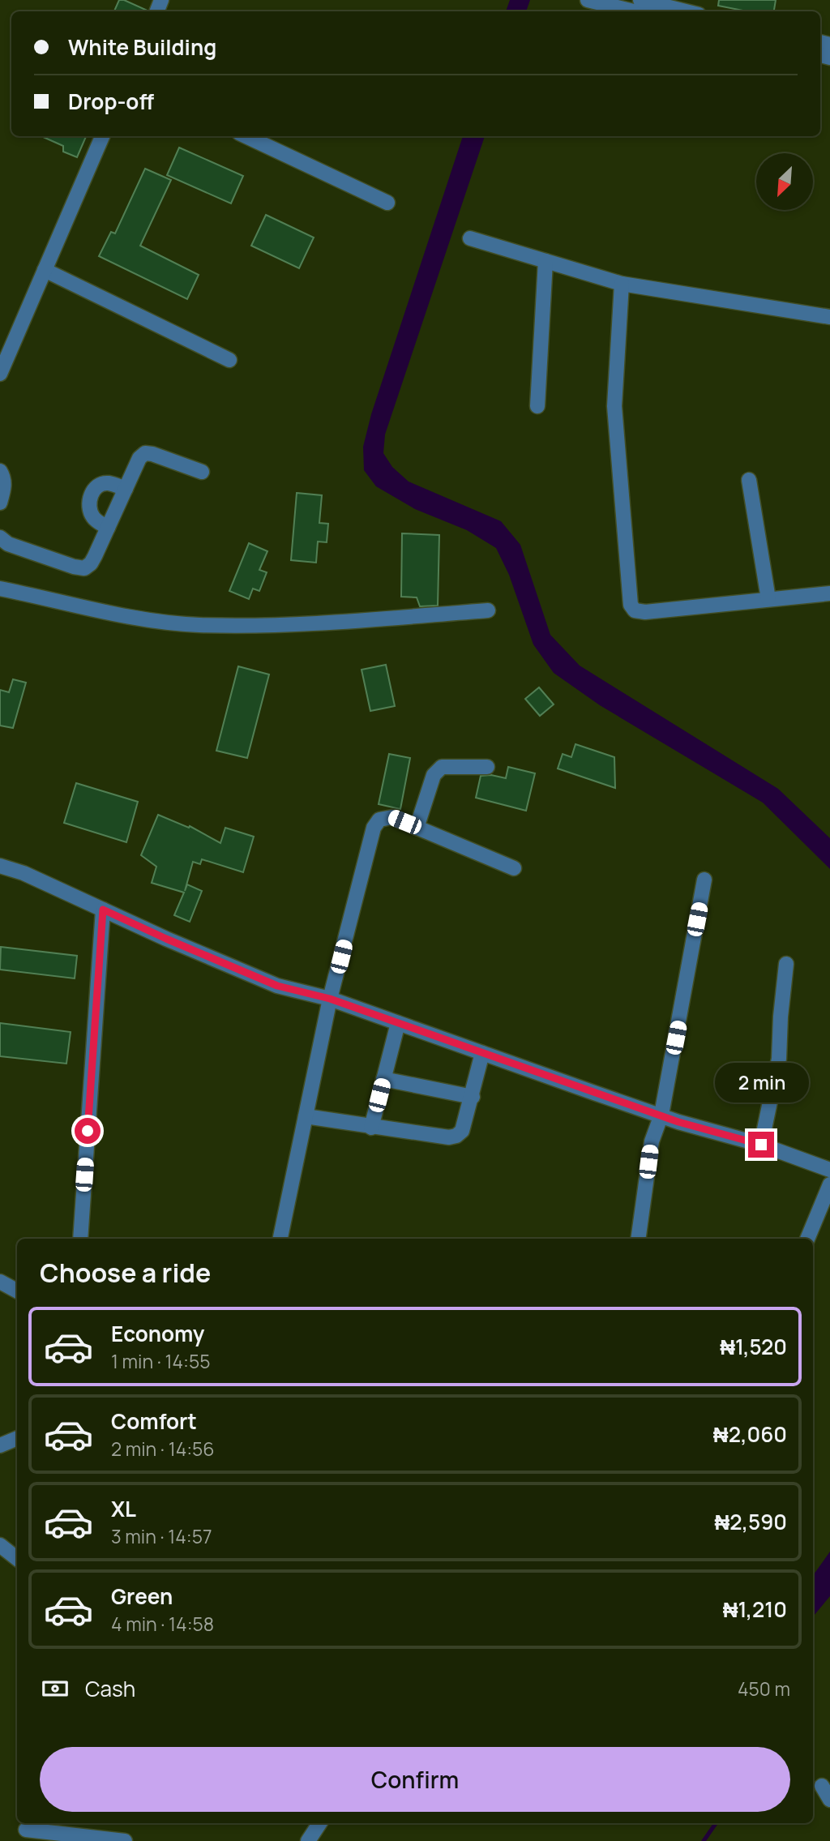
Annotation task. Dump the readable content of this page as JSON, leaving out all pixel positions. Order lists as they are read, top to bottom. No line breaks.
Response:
{"north":"bottom left","page":{"banner":["White Building","Drop-off"],"bubble":"2 min","heading":"Choose a ride","list":[{"name":"Economy","note":"1 min · 14:55","value":"₦1,520"},{"name":"Comfort","note":"2 min · 14:56","value":"₦2,060"},{"name":"XL","note":"3 min · 14:57","value":"₦2,590"},{"name":"Green","note":"4 min · 14:58","value":"₦1,210"}],"pay":["Cash","450 m"],"buttons":"Confirm"}}
